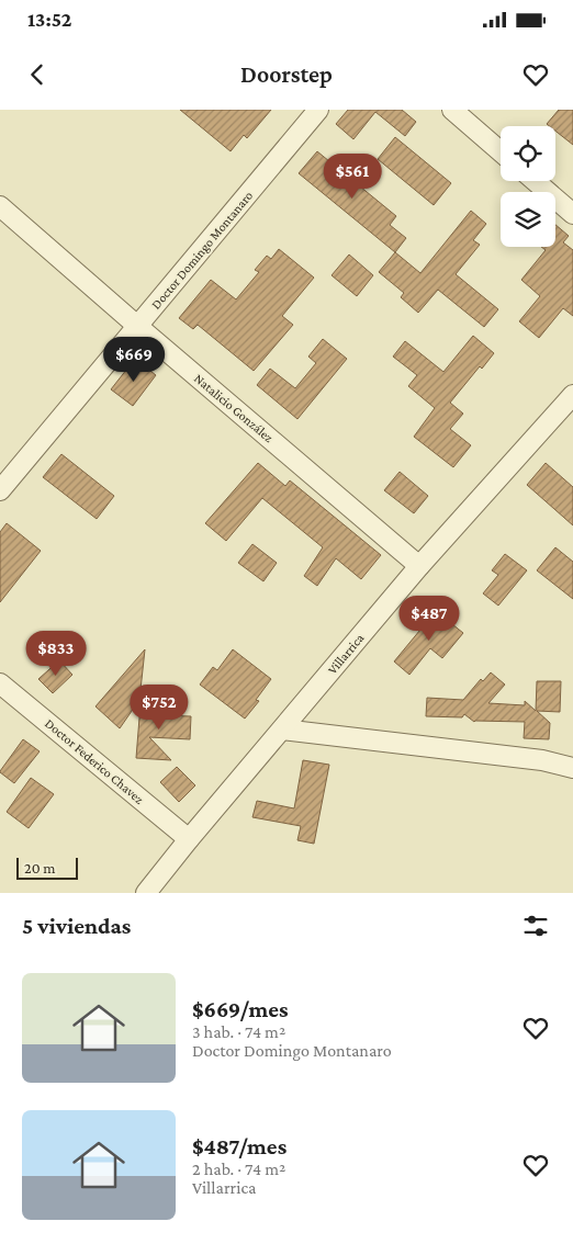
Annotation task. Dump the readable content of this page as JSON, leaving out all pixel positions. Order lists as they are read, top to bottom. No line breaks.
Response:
{"streets":{"street":["Doctor Domingo Montanaro","Natalicio González","Villarrica","Doctor Federico Chavez"]},"crossings":[["Doctor Domingo Montanaro","Natalicio González"],["Natalicio González","Villarrica"],["Villarrica","Doctor Federico Chavez"]],"scale_bar":"20 m","page":{"status":"13:52","header":"Doorstep","price":["$561","$669","$487","$833","$752"],"scale":"20 m","heading":"5 viviendas","list":[{"name":"$669/mes","note":"3 hab. · 74 m² · Doctor Domingo Montanaro"},{"name":"$487/mes","note":"2 hab. · 74 m² · Villarrica"}]}}
